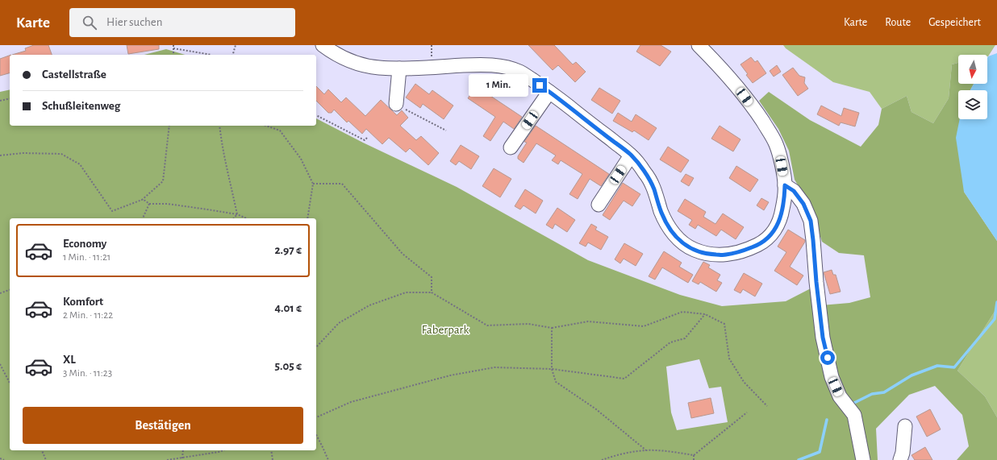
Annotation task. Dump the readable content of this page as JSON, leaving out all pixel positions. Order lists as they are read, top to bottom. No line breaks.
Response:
{"parks":["Faberpark"],"north":"bottom","page":{"header":"Karte","search":"Hier suchen","nav":["Karte","Route","Gespeichert"],"banner":["Castellstraße","Schußleitenweg"],"bubble":"1 Min.","list":[{"name":"Economy","note":"1 Min. · 11:21","value":"2.97 €"},{"name":"Komfort","note":"2 Min. · 11:22","value":"4.01 €"},{"name":"XL","note":"3 Min. · 11:23","value":"5.05 €"}],"buttons":"Bestätigen"}}
